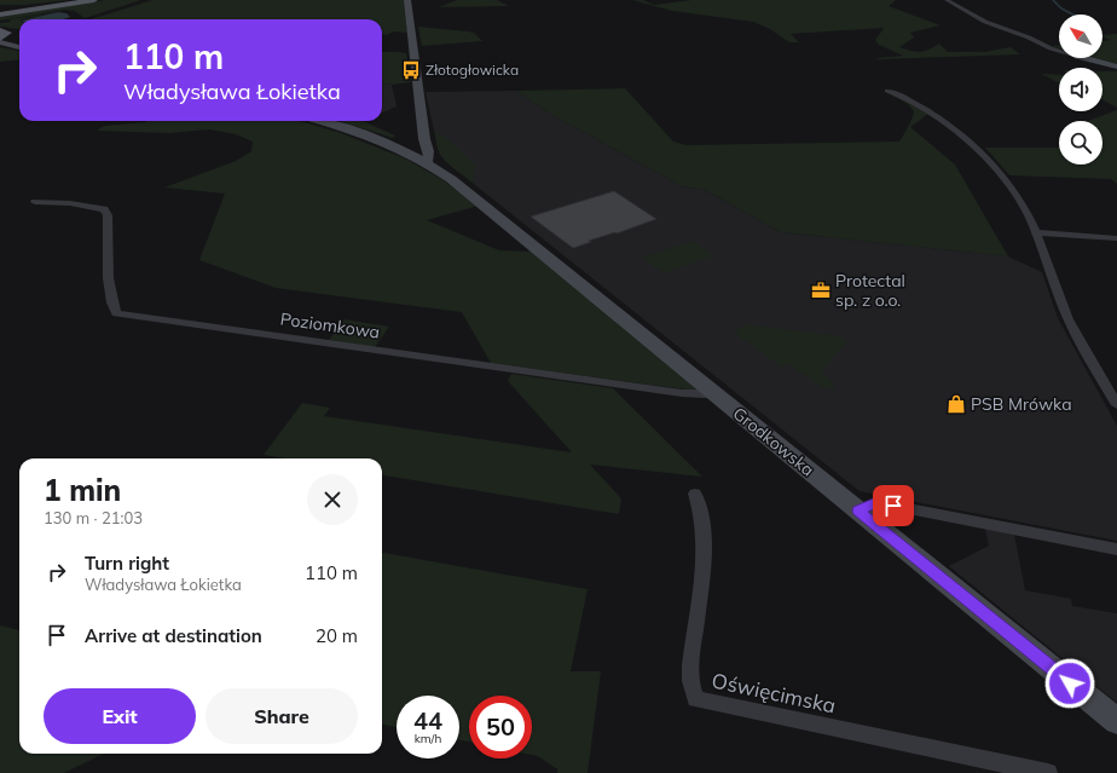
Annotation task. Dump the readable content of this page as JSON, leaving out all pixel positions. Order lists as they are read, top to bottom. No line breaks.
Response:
{"streets":{"main road":["Grodkowska"],"street":["Poziomkowa","Oświęcimska"]},"crossings":[["Poziomkowa","Grodkowska"]],"places":{"bus stop":["Złotogłowicka"],"office":["Protectal sp. z o.o."],"shop":["PSB Mrówka"]},"north":"top left","page":{"turn":["110 m","Władysława Łokietka"],"heading":["1 min","130 m · 21:03"],"list":[{"name":"Turn right","note":"Władysława Łokietka","value":"110 m"},{"name":"Arrive at destination","value":"20 m"}],"buttons":["Exit","Share"],"speed":"44 km/h","limit":"50"}}
